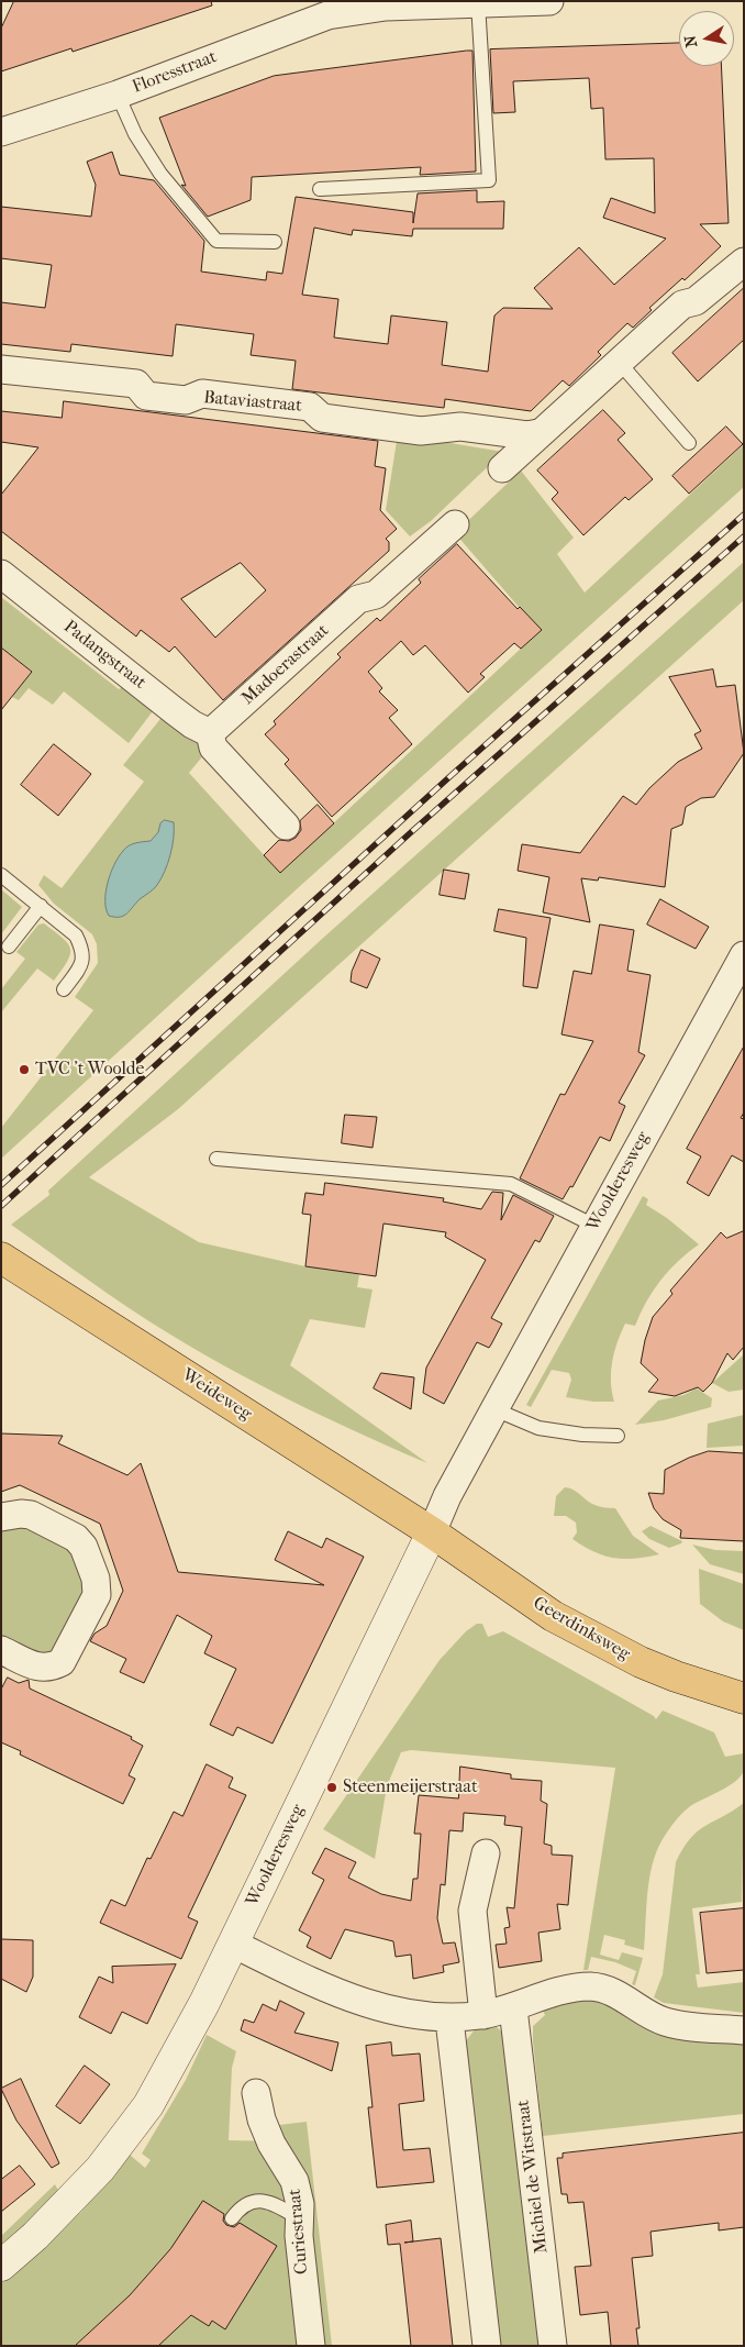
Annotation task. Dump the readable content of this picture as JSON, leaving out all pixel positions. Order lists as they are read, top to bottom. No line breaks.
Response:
{"streets":{"main road":["Weideweg","Geerdinksweg"],"street":["Floresstraat","Bataviastraat","Padangstraat","Madoerastraat","Woolderesweg","Michiel de Witstraat","Curiestraat"]},"crossings":[["Padangstraat","Madoerastraat"],["Woolderesweg","Weideweg"],["Woolderesweg","Geerdinksweg"],["Weideweg","Geerdinksweg"]],"places":["TVC 't Woolde","Steenmeijerstraat"],"north":"left"}
